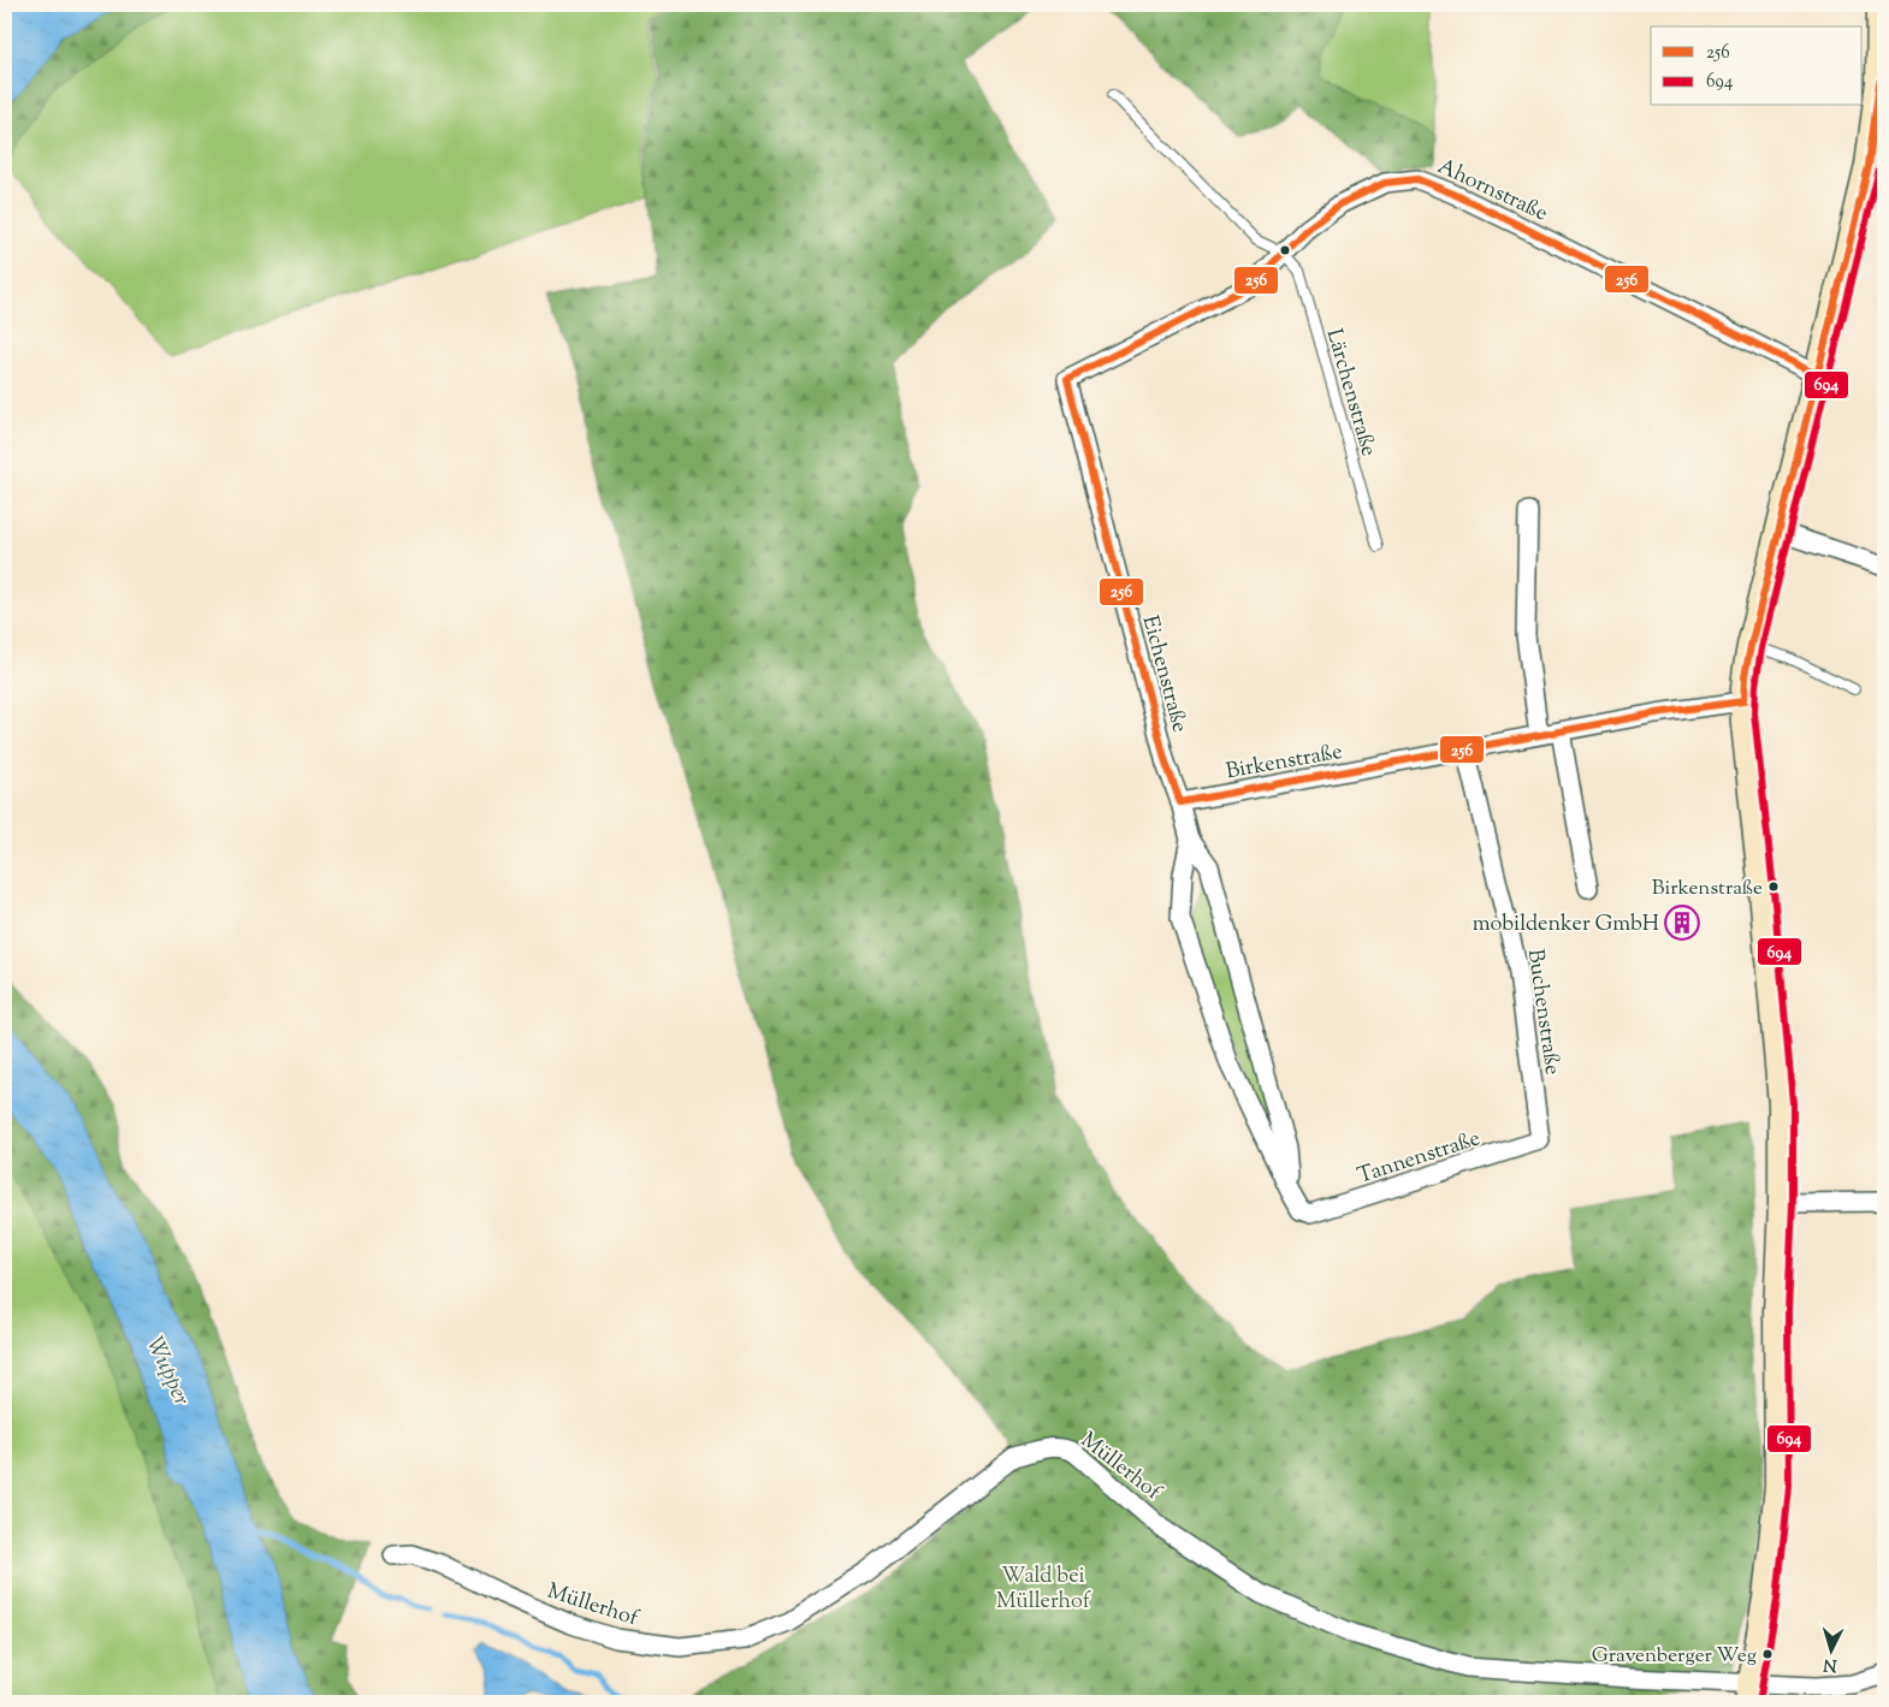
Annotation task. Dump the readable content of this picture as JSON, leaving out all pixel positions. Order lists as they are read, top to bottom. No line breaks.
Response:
{"streets":{"street":["Ahornstraße","Eichenstraße","Birkenstraße","Buchenstraße","Tannenstraße","Müllerhof"],"lane":["Lärchenstraße"]},"crossings":[["Ahornstraße","Lärchenstraße"],["Ahornstraße","Eichenstraße"],["Eichenstraße","Birkenstraße"],["Eichenstraße","Tannenstraße"],["Birkenstraße","Buchenstraße"],["Buchenstraße","Tannenstraße"]],"water":["Wupper"],"parks":["Wald bei Müllerhof"],"places":{"other":["Birkenstraße","Gravenberger Weg"],"building":["mobildenker GmbH"]},"lines":["transit line 256","transit line 694"],"legend":["256","694"],"north":"bottom"}
